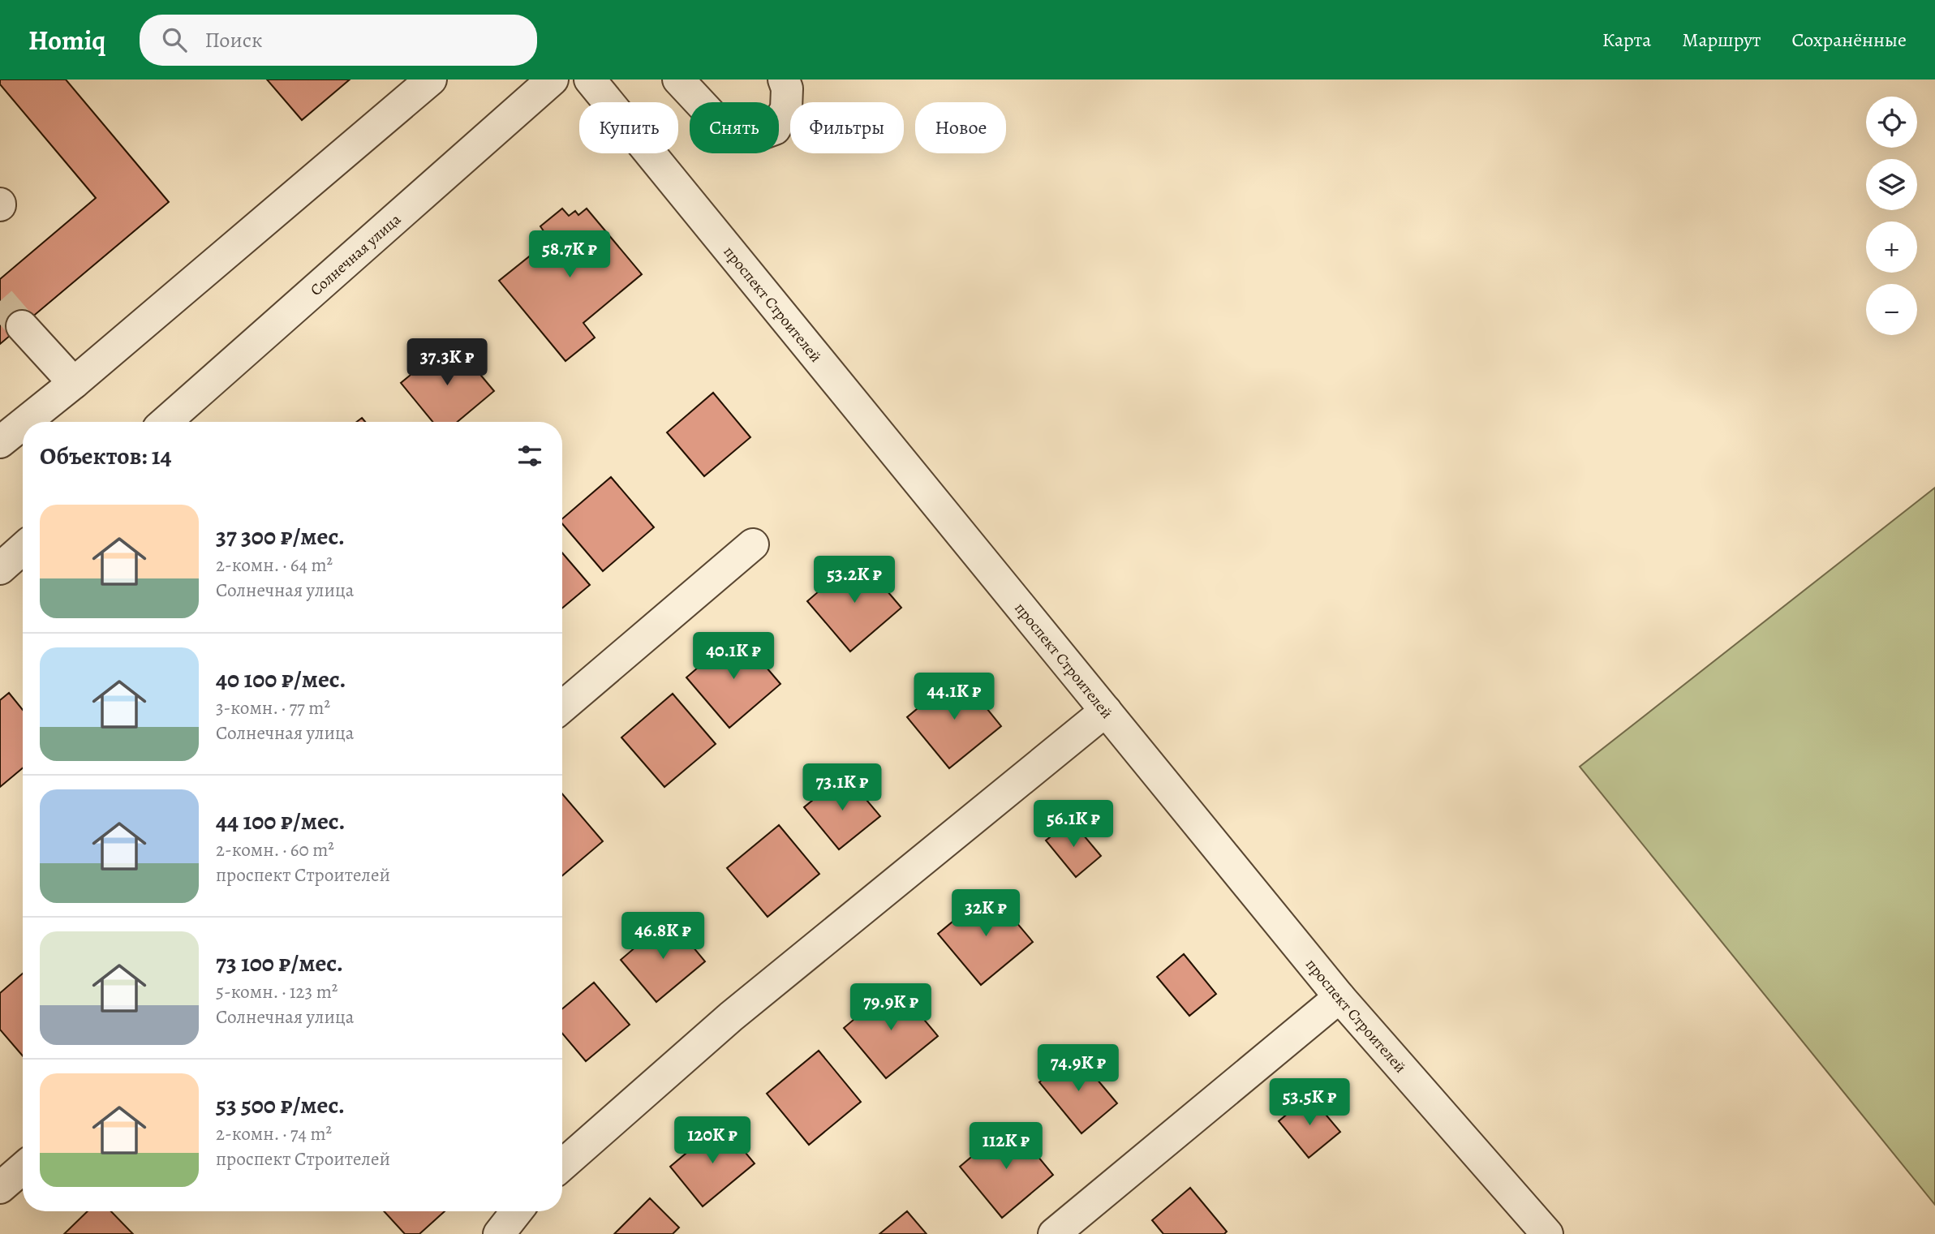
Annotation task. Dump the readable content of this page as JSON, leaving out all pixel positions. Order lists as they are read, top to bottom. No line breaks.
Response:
{"streets":{"street":["Солнечная улица","проспект Строителей"]},"page":{"header":"Homiq","search":"Поиск","nav":["Карта","Маршрут","Сохранённые"],"map_buttons":["+","−"],"chip":["Купить","Снять","Фильтры","Новое"],"price":["58.7K ₽","37.3K ₽","53.2K ₽","40.1K ₽","44.1K ₽","73.1K ₽","56.1K ₽","32K ₽","46.8K ₽","79.9K ₽","74.9K ₽","53.5K ₽","120K ₽","112K ₽"],"heading":"Объектов: 14","list":[{"name":"37 300 ₽/мес.","note":"2-комн. · 64 m² · Солнечная улица"},{"name":"40 100 ₽/мес.","note":"3-комн. · 77 m² · Солнечная улица"},{"name":"44 100 ₽/мес.","note":"2-комн. · 60 m² · проспект Строителей"},{"name":"73 100 ₽/мес.","note":"5-комн. · 123 m² · Солнечная улица"},{"name":"53 500 ₽/мес.","note":"2-комн. · 74 m² · проспект Строителей"}]}}
